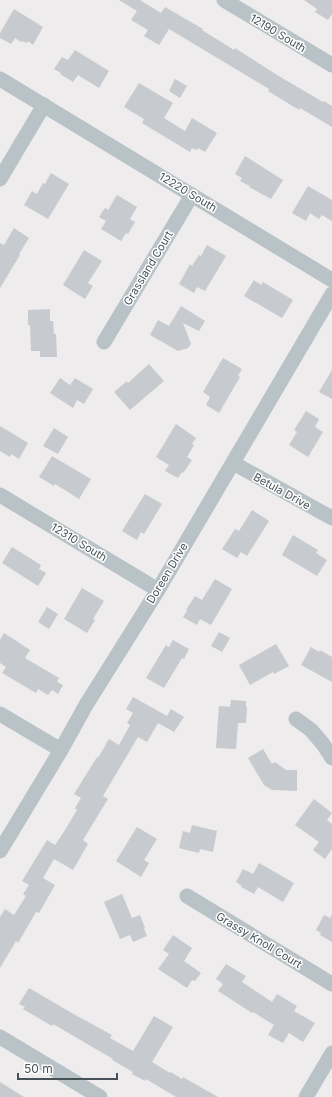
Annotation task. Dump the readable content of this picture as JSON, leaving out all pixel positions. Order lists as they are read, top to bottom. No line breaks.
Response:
{"streets":{"street":["12190 South","12220 South","Grassland Court","Betula Drive","12310 South","Doreen Drive","Grassy Knoll Court"]},"crossings":[["12220 South","Grassland Court"],["Betula Drive","Doreen Drive"],["12310 South","Doreen Drive"]],"scale_bar":"50 m"}
